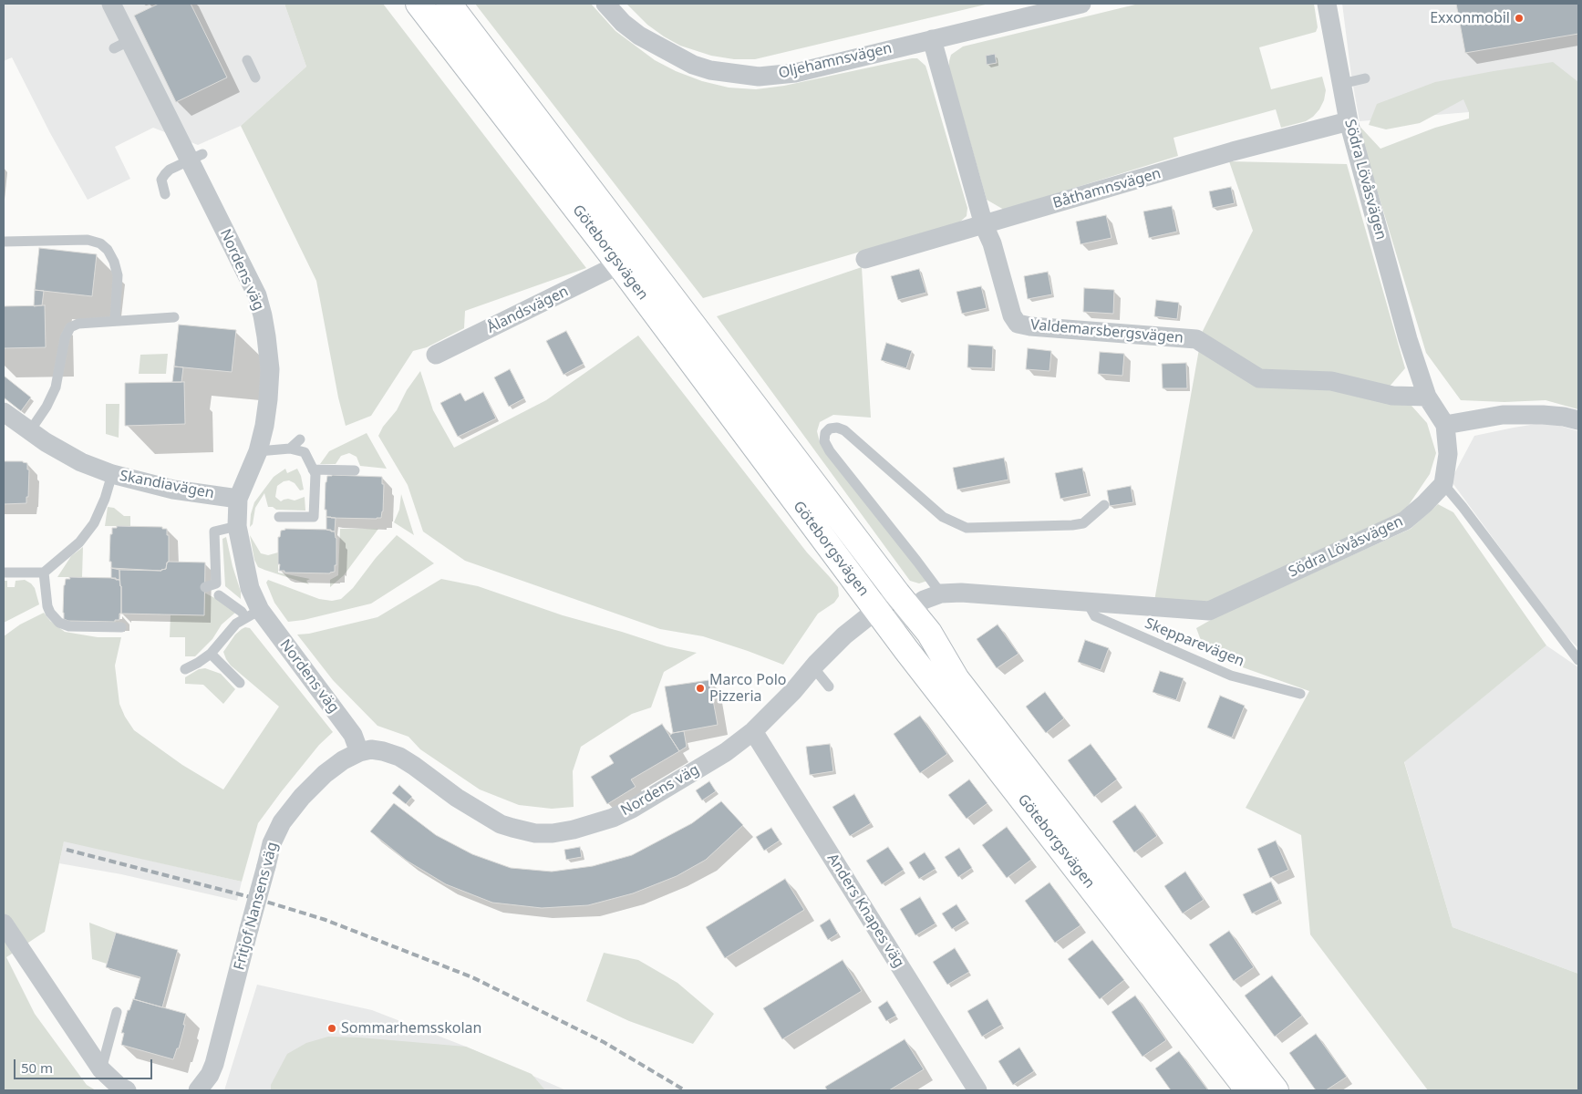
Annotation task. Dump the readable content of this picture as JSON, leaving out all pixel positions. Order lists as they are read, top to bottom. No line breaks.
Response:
{"streets":{"main road":["Göteborgsvägen"],"street":["Oljehamnsvägen","Södra Lövåsvägen","Båthamnsvägen","Nordens väg","Ålandsvägen","Valdemarsbergsvägen","Skandiavägen","Fritjof Nansens väg","Anders Knapes väg"],"lane":["Skepparevägen"]},"crossings":[["Oljehamnsvägen","Valdemarsbergsvägen"],["Södra Lövåsvägen","Båthamnsvägen"],["Södra Lövåsvägen","Göteborgsvägen"],["Södra Lövåsvägen","Nordens väg"],["Södra Lövåsvägen","Valdemarsbergsvägen"],["Södra Lövåsvägen","Skepparevägen"],["Båthamnsvägen","Valdemarsbergsvägen"],["Göteborgsvägen","Nordens väg"],["Göteborgsvägen","Ålandsvägen"],["Nordens väg","Skandiavägen"],["Nordens väg","Fritjof Nansens väg"],["Nordens väg","Anders Knapes väg"]],"places":["Exxonmobil","Marco Polo Pizzeria","Sommarhemsskolan"],"scale_bar":"50 m"}
